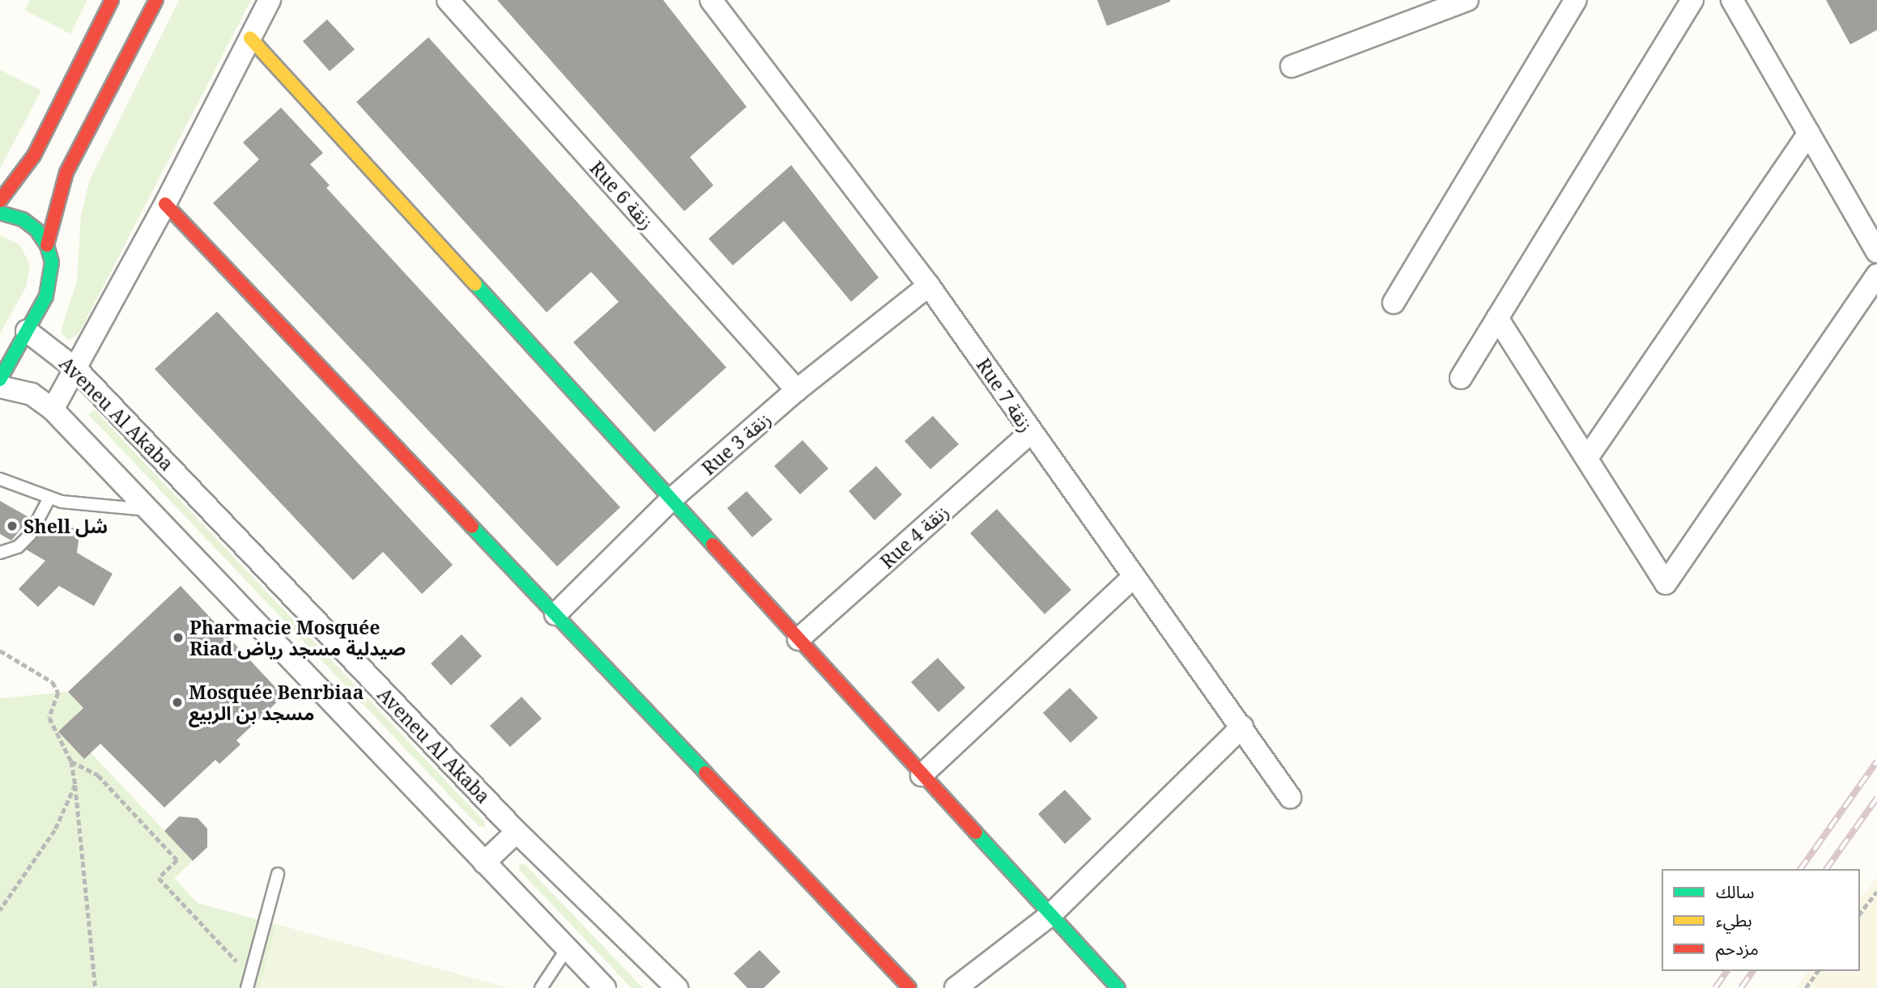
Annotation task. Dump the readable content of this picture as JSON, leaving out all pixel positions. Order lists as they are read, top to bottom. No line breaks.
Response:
{"streets":{"street":["Rue 6 زنقة","Rue 7 زنقة","Aveneu Al Akaba","Rue 3 زنقة","Rue 4 زنقة"]},"crossings":[["Rue 6 زنقة","Rue 3 زنقة"],["Rue 7 زنقة","Rue 3 زنقة"],["Rue 7 زنقة","Rue 4 زنقة"]],"places":["Shell شل","Pharmacie Mosquée Riad صيدلية مسجد رياض","Mosquée Benrbiaa مسجد بن الربيع"],"legend":["سالك","بطيء","مزدحم"]}
